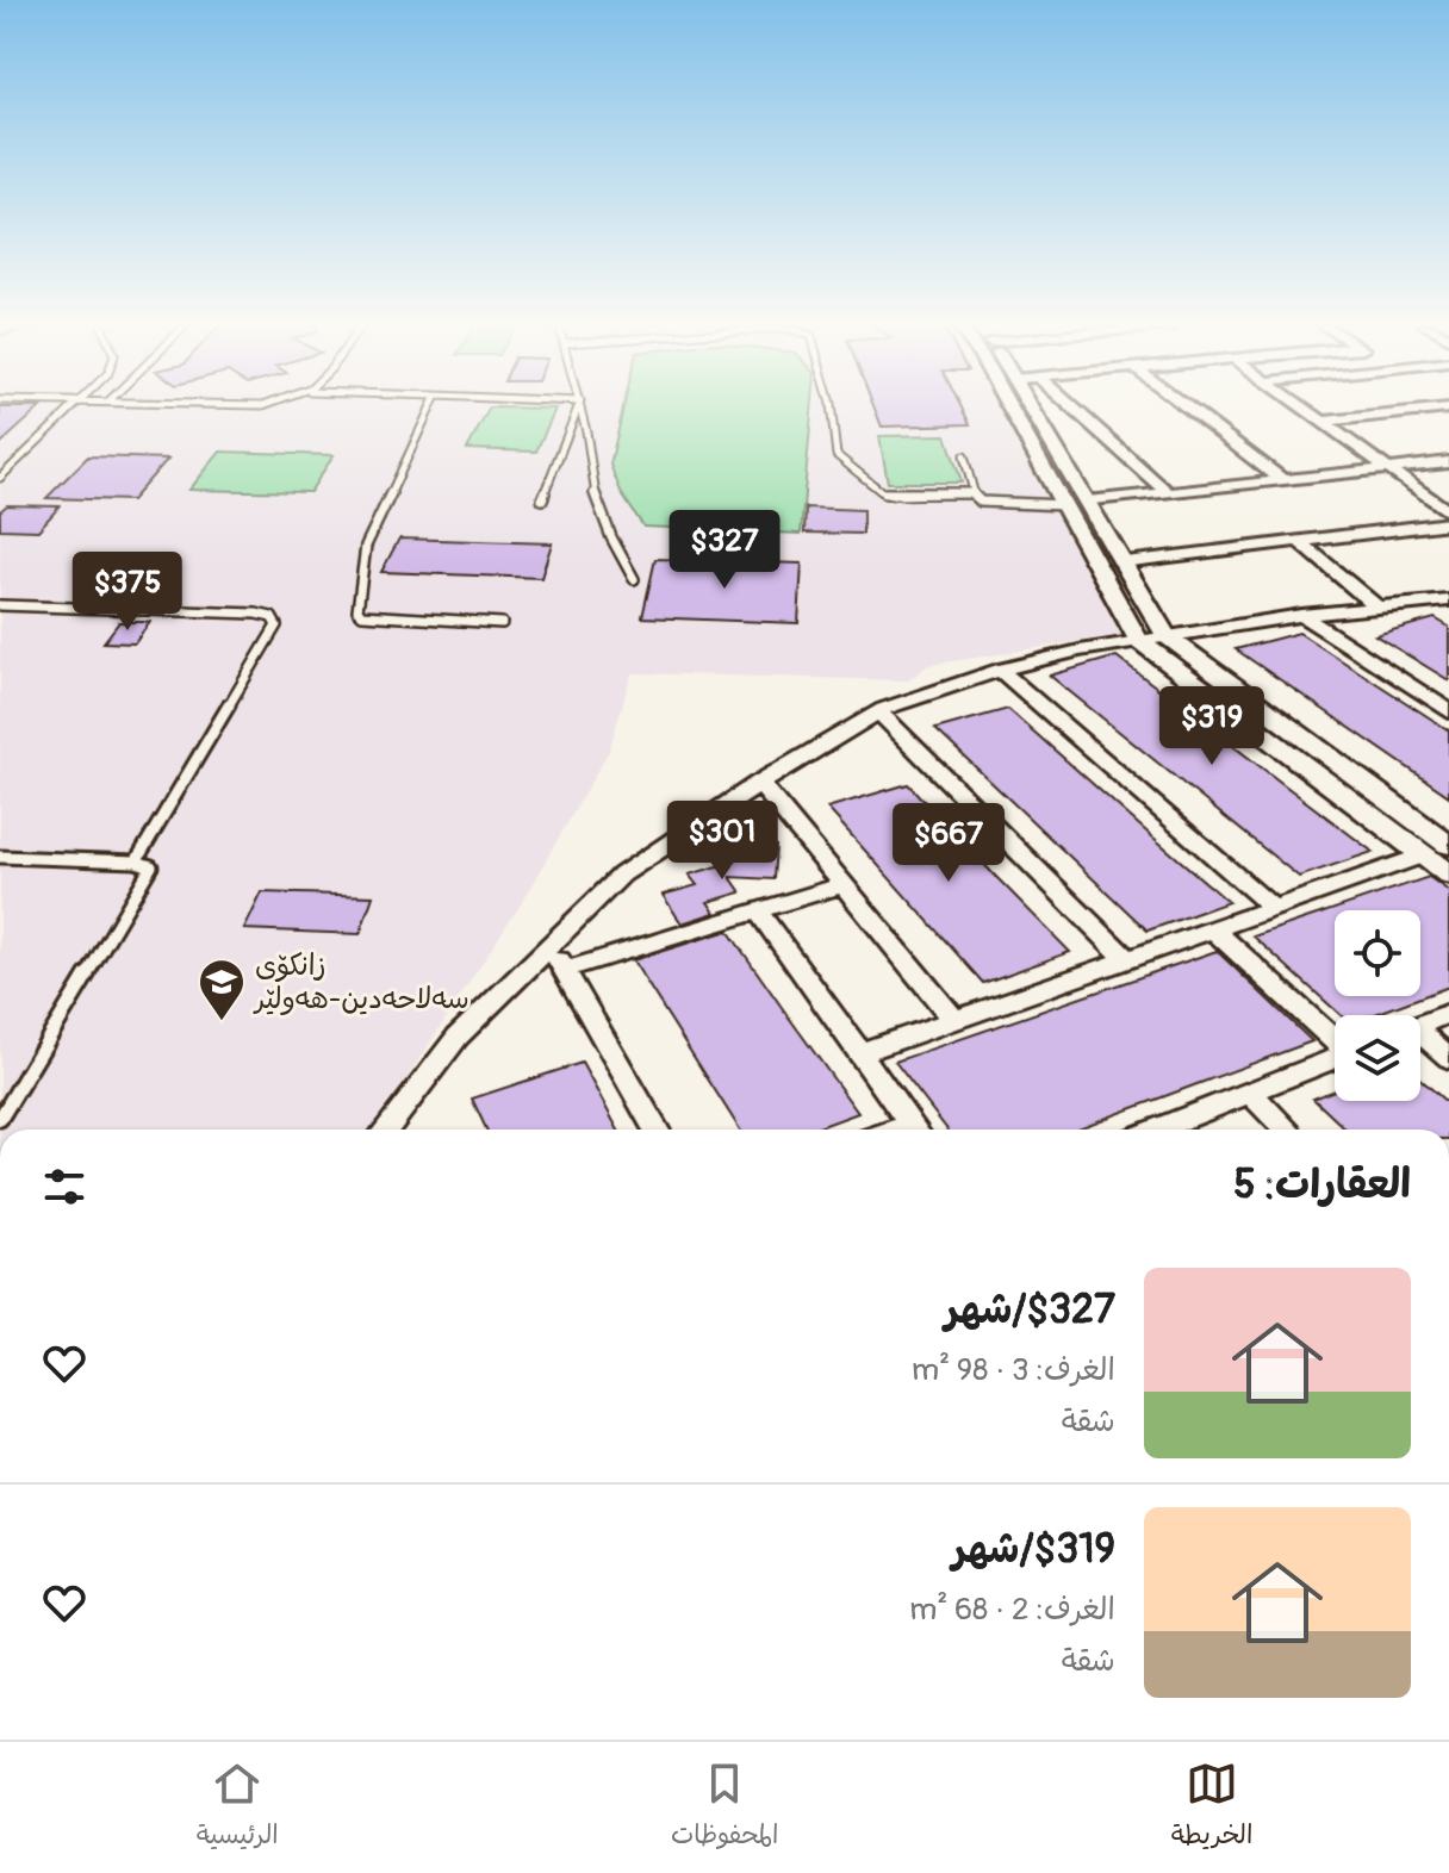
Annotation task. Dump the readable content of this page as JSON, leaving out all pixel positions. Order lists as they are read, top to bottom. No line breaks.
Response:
{"places":{"school or university":["زانکۆی سەلاحەدین-هەولێر"]},"page":{"price":["$327","$375","$319","$301","$667"],"heading":"العقارات: 5","list":[{"name":"$327/شهر","note":"الغرف: 3 · 98 m² · شقة"},{"name":"$319/شهر","note":"الغرف: 2 · 68 m² · شقة"}],"tabs":["الخريطة","المحفوظات","الرئيسية"]}}
